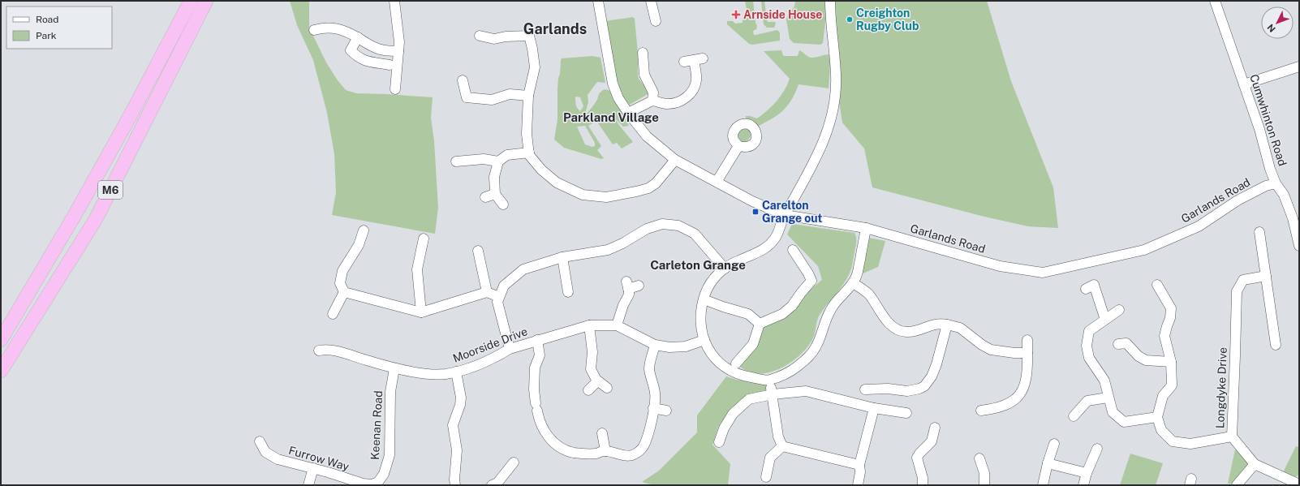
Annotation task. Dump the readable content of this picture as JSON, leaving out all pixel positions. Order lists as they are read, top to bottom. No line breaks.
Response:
{"streets":{"highway":["M6"],"street":["Cumwhinton Road","Garlands Road","Moorside Drive","Longdyke Drive","Keenan Road","Furrow Way"]},"crossings":[["Cumwhinton Road","Garlands Road"],["Moorside Drive","Keenan Road"],["Keenan Road","Furrow Way"]],"districts":["Garlands","Parkland Village","Carleton Grange"],"places":{"health":["Arnside House"],"other":["Creighton Rugby Club"],"transit":["Carelton Grange out"]},"legend":["Road","Park"],"north":"bottom left"}
